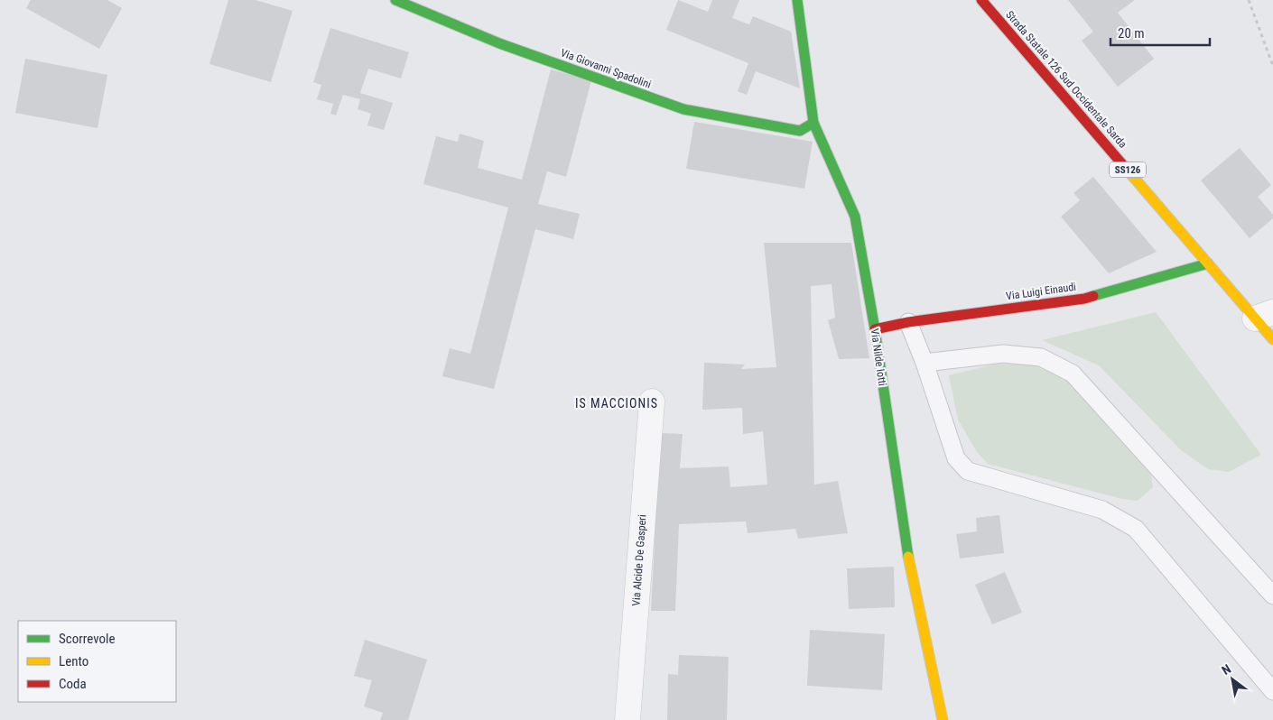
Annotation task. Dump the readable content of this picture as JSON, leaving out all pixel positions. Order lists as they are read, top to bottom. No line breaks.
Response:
{"streets":{"street":["Via Giovanni Spadolini","Strada Statale 126 Sud Occidentale Sarda","SS126","Via Luigi Einaudi","Via Nilde Iotti","Via Alcide De Gasperi"]},"crossings":[["Via Giovanni Spadolini","Via Nilde Iotti"],["Strada Statale 126 Sud Occidentale Sarda","Via Luigi Einaudi"],["Via Luigi Einaudi","Via Nilde Iotti"]],"districts":["IS MACCIONIS"],"legend":["Scorrevole","Lento","Coda"],"scale_bar":"20 m","north":"top left"}
